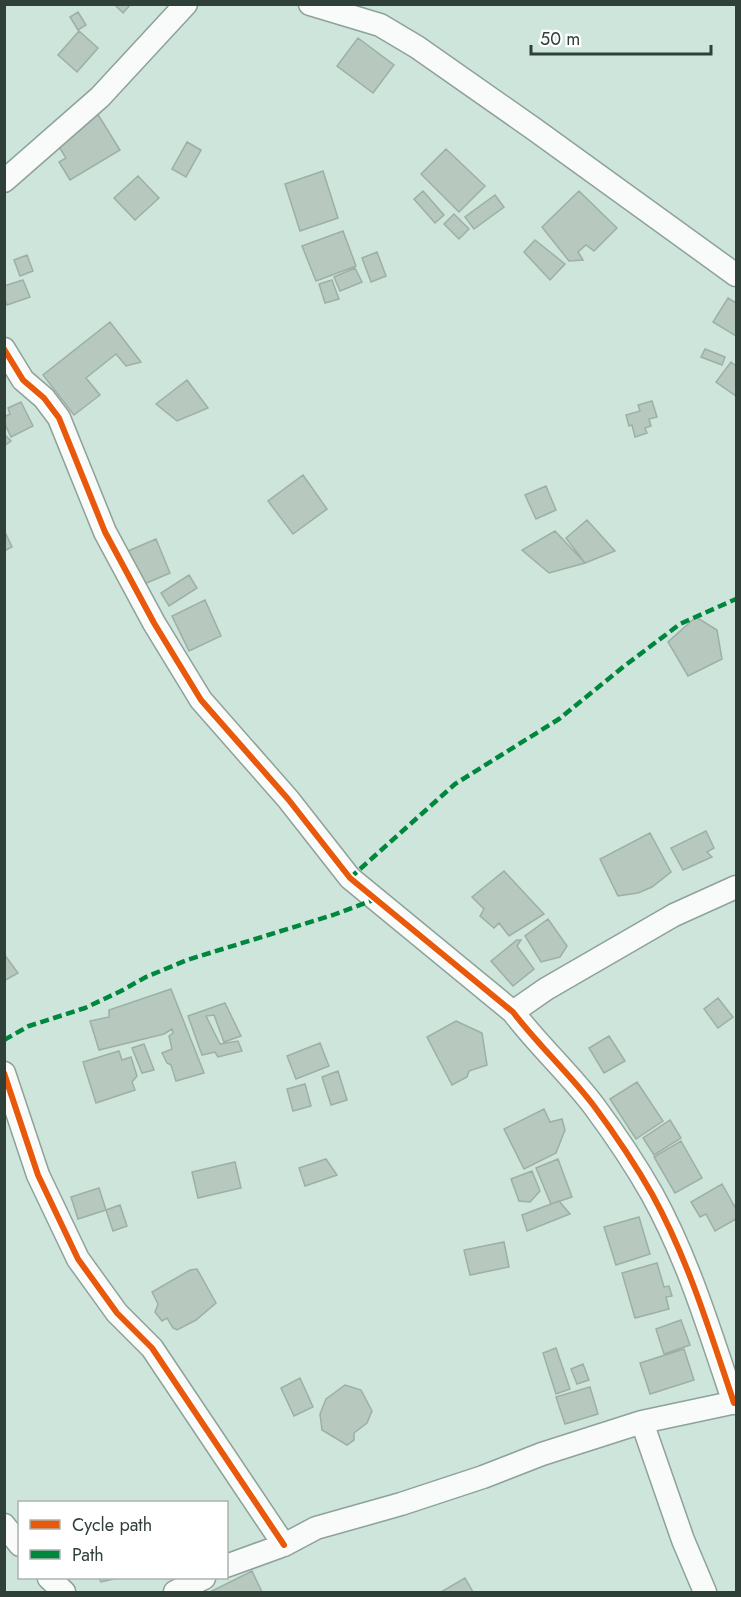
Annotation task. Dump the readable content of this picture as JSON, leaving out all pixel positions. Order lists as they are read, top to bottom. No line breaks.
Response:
{"legend":["Cycle path","Path"],"scale_bar":"50 m"}
